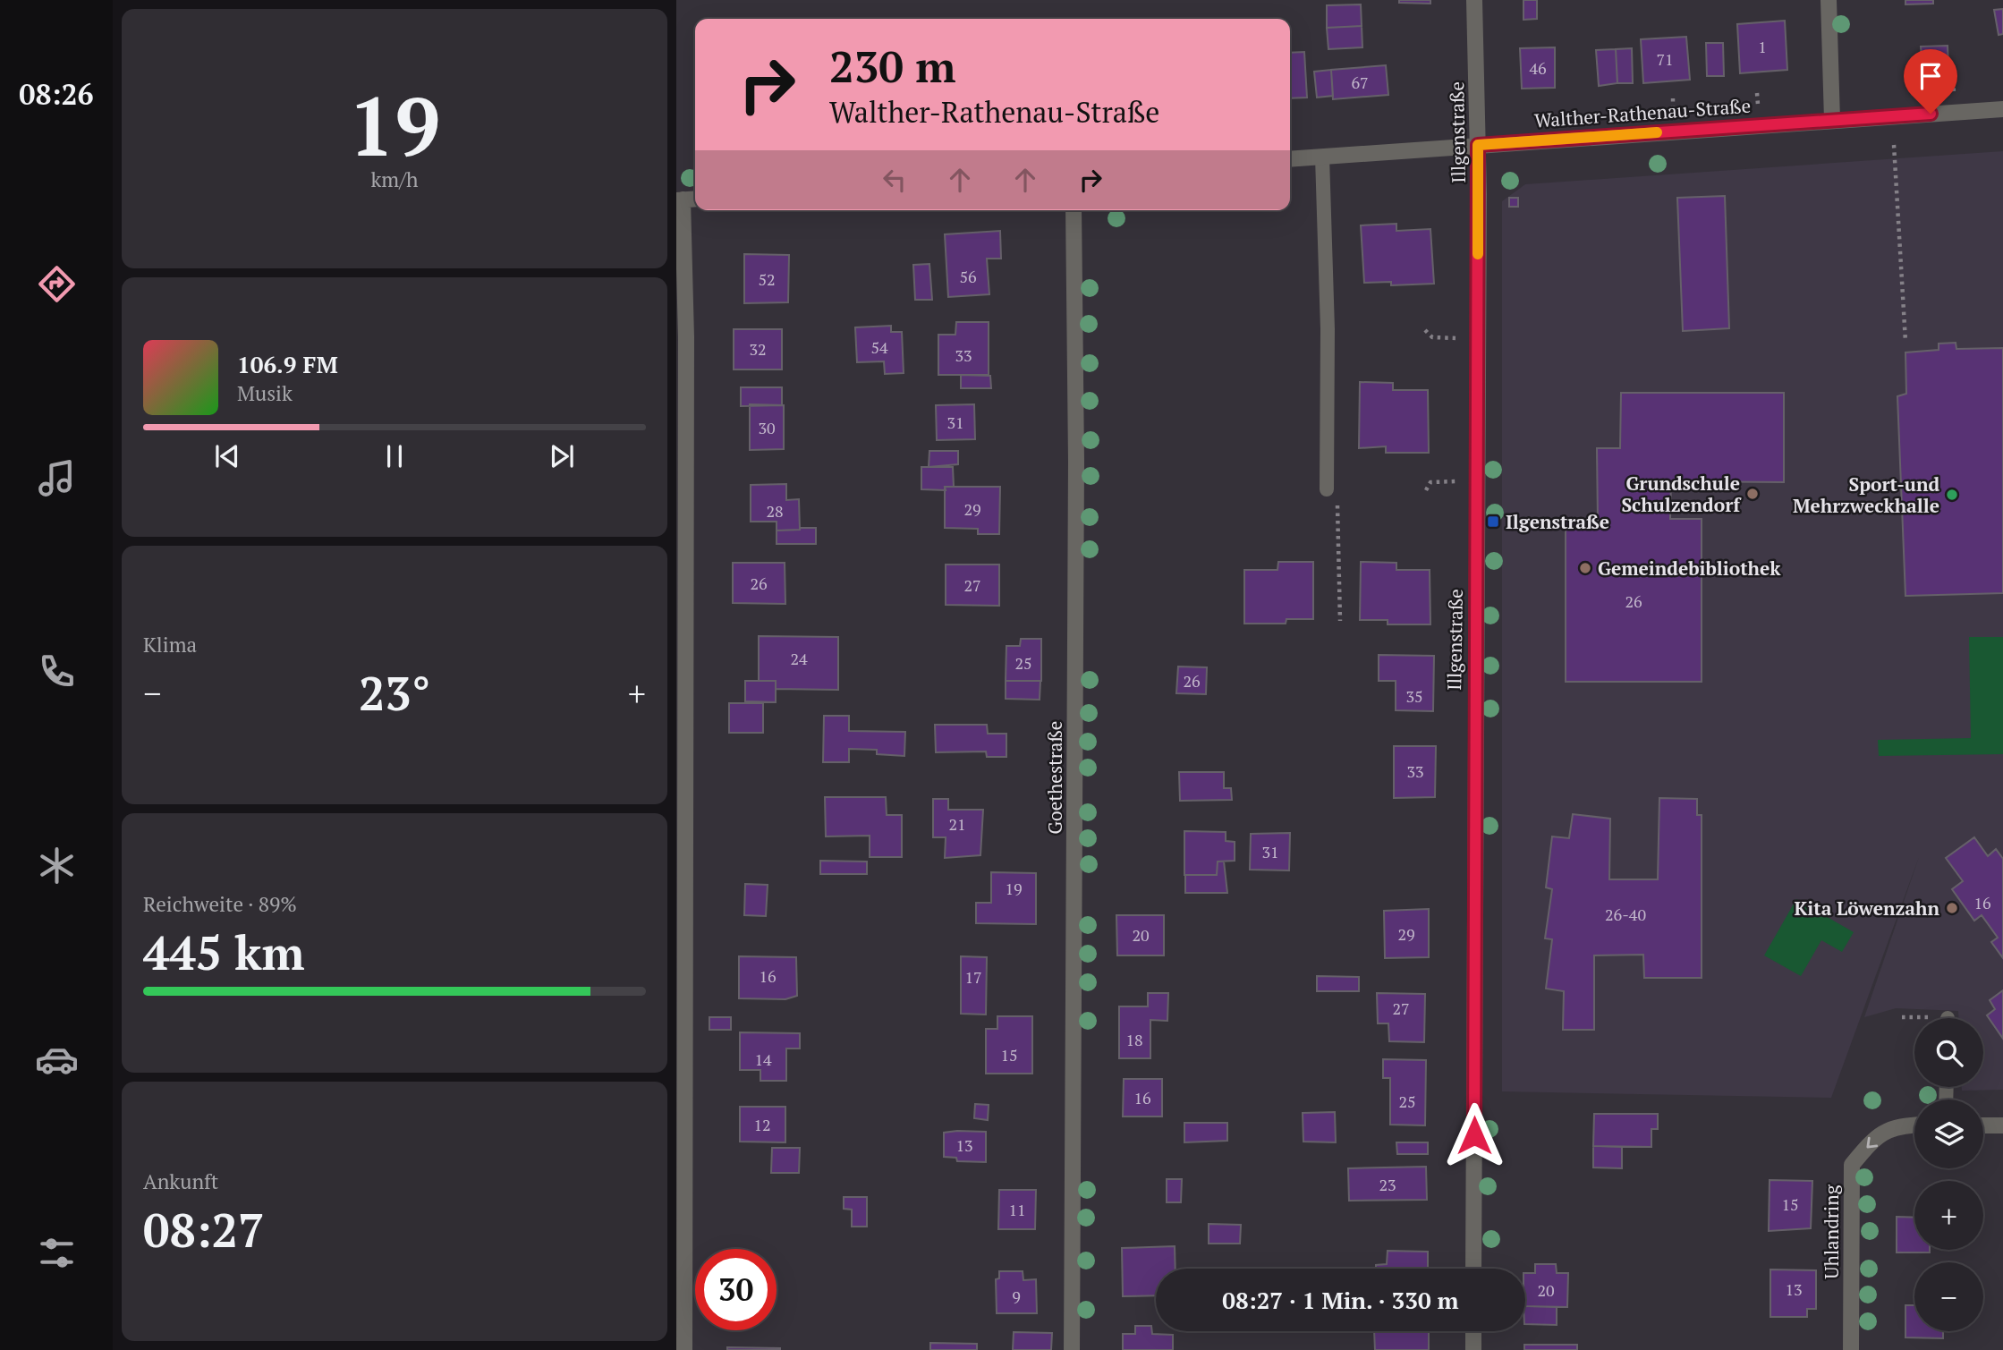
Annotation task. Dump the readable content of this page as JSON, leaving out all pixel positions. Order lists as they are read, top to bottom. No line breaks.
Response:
{"streets":{"street":["Walther-Rathenau-Straße","Illgenstraße","Goethestraße","Uhlandring"]},"crossings":[["Walther-Rathenau-Straße","Illgenstraße"]],"one_way":["Uhlandring"],"places":{"other":["Grundschule Schulzendorf","Sport-und Mehrzweckhalle","Gemeindebibliothek","Kita Löwenzahn"],"transit":["Ilgenstraße"]},"house_numbers":["1","71","46","67","56","52","54","32","33","31","30","29","28","26","27","26","24","25","26","35","33","21","31","19","16","26-40","29","20","16","17","27","18","15","14","16","25","12","13","23","15","11","13","20","9"],"page":{"tabs":"08:26","tile":[["19","km/h"],"Klima",["Reichweite · 89%","445 km"],["Ankunft","08:27"]],"turn":["230 m","Walther-Rathenau-Straße"],"song":["106.9 FM","Musik"],"heat":["−","23°","+"],"map_buttons":["+","−"],"limit":"30","trip":"08:27 · 1 Min. · 330 m"}}
